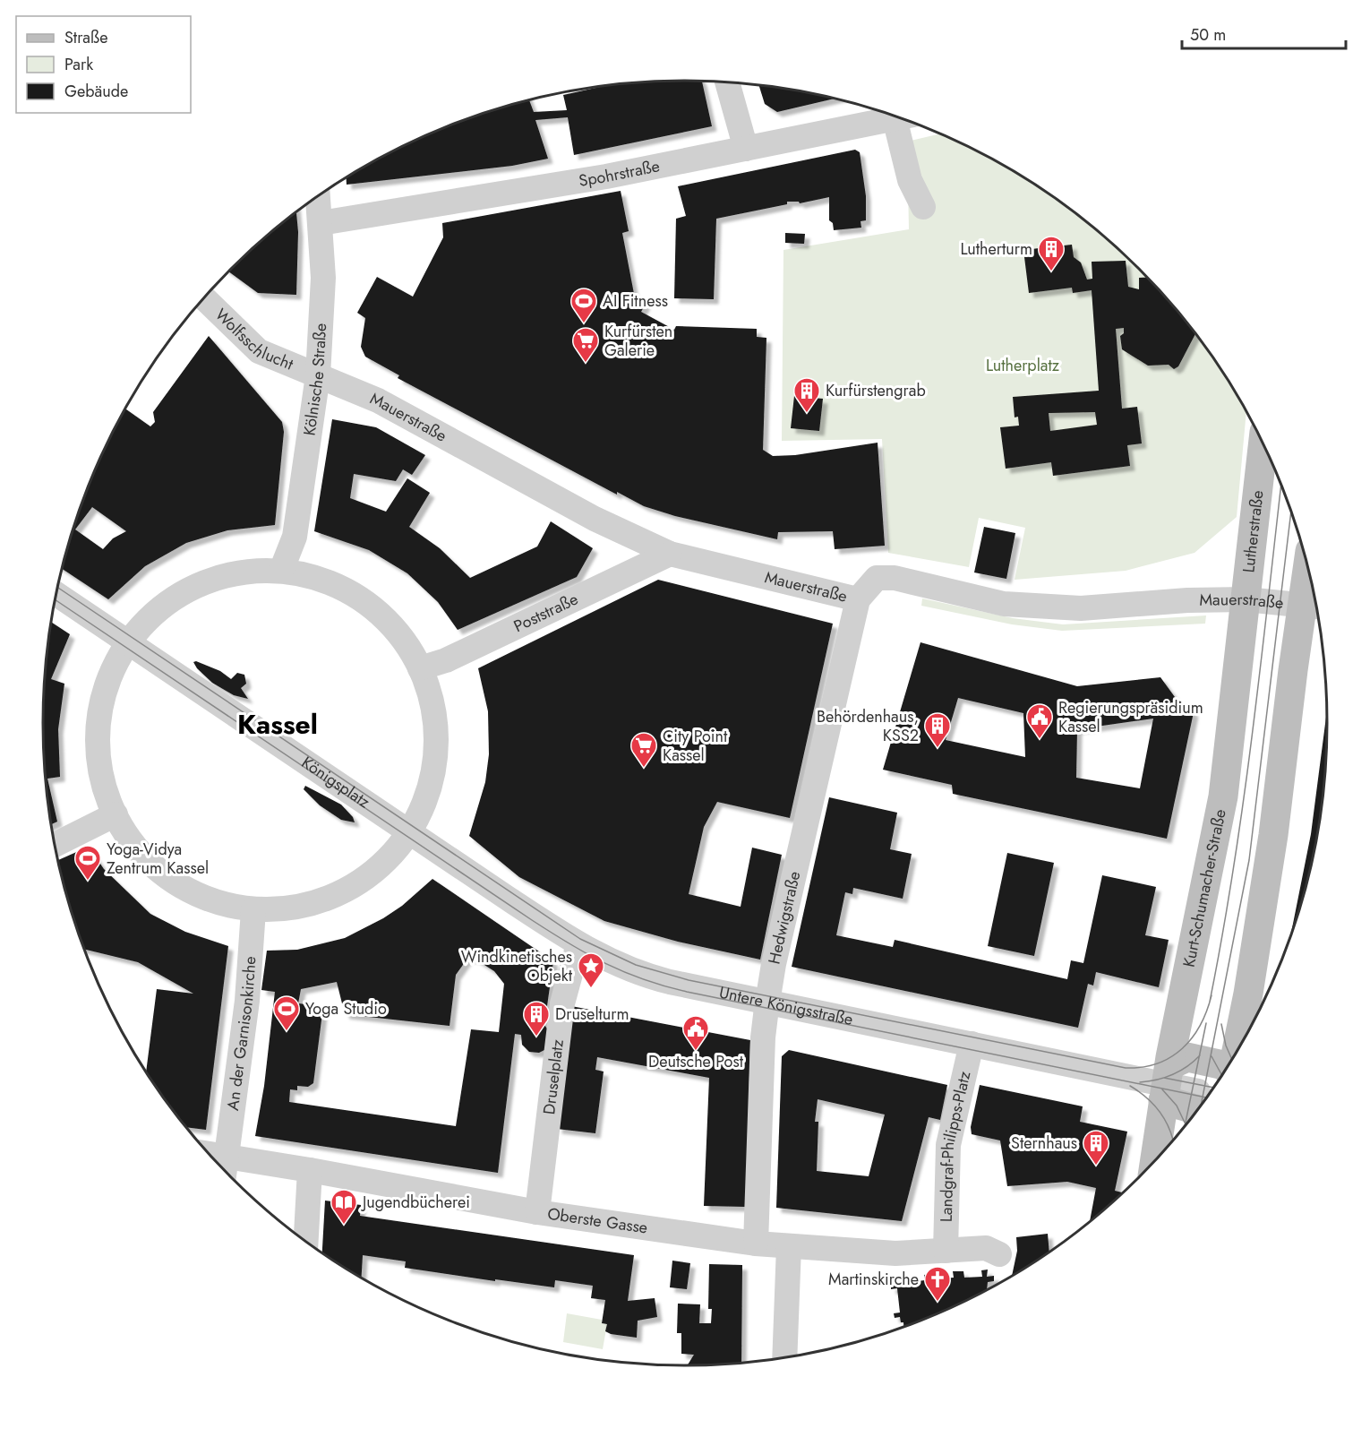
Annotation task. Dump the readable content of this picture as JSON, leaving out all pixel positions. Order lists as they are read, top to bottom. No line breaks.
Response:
{"streets":{"main road":["Lutherstraße","Kurt-Schumacher-Straße","Untere Königsstraße"],"street":["Spohrstraße","Wolfsschlucht","Kölnische Straße","Mauerstraße","Poststraße","Königsplatz","Hedwigstraße","An der Garnisonkirche","Druselplatz","Landgraf-Philipps-Platz","Oberste Gasse"]},"crossings":[["Spohrstraße","Kölnische Straße"],["Wolfsschlucht","Kölnische Straße"],["Wolfsschlucht","Mauerstraße"],["Kölnische Straße","Mauerstraße"],["Mauerstraße","Lutherstraße"],["Mauerstraße","Poststraße"],["Mauerstraße","Kurt-Schumacher-Straße"],["Mauerstraße","Hedwigstraße"],["Lutherstraße","Kurt-Schumacher-Straße"],["Königsplatz","Untere Königsstraße"],["Kurt-Schumacher-Straße","Untere Königsstraße"],["Hedwigstraße","Untere Königsstraße"],["Hedwigstraße","Oberste Gasse"],["Untere Königsstraße","Druselplatz"],["Untere Königsstraße","Landgraf-Philipps-Platz"],["An der Garnisonkirche","Oberste Gasse"],["Druselplatz","Oberste Gasse"],["Landgraf-Philipps-Platz","Oberste Gasse"]],"districts":["Kassel"],"parks":["Lutherplatz"],"places":{"building":["Lutherturm","Kurfürstengrab","Behördenhaus, KSS2","Druselturm","Sternhaus"],"sports":["AI Fitness","Yoga-Vidya Zentrum Kassel","Yoga Studio"],"supermarket":["Kurfürsten Galerie","City Point Kassel"],"public building":["Regierungspräsidium Kassel","Deutsche Post"],"place":["Windkinetisches Objekt"],"library":["Jugendbücherei"],"church":["Martinskirche"]},"legend":["Straße","Park","Gebäude"],"scale_bar":"50 m"}
